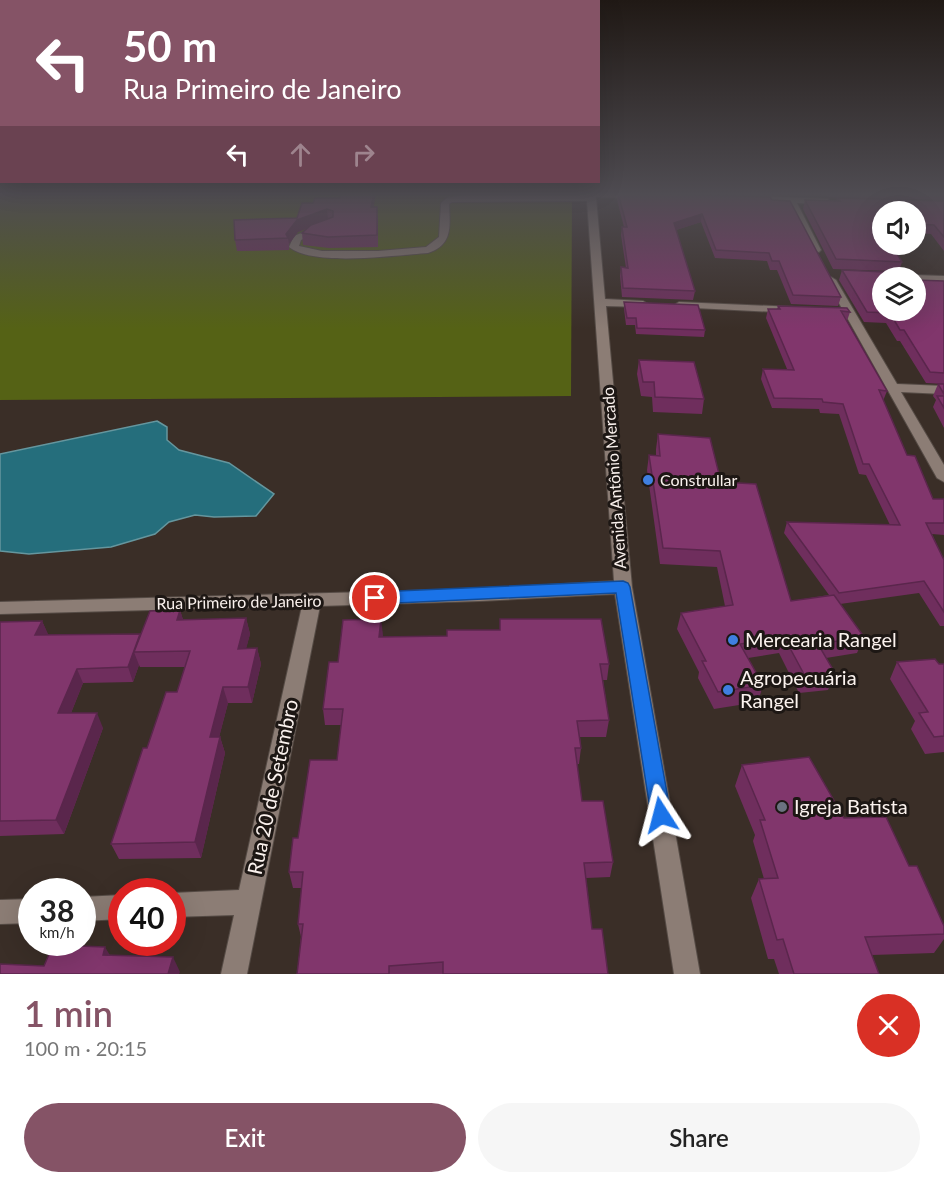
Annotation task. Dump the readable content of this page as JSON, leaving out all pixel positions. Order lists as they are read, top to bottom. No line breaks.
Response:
{"streets":{"street":["Avenida Antônio Mercado","Rua Primeiro de Janeiro","Rua 20 de Setembro"]},"crossings":[["Avenida Antônio Mercado","Rua Primeiro de Janeiro"],["Rua Primeiro de Janeiro","Rua 20 de Setembro"]],"places":["Construllar","Mercearia Rangel","Agropecuária Rangel","Igreja Batista"],"page":{"turn":["50 m","Rua Primeiro de Janeiro"],"speed":"38 km/h","limit":"40","heading":["1 min","100 m · 20:15"],"buttons":["Exit","Share"]}}
